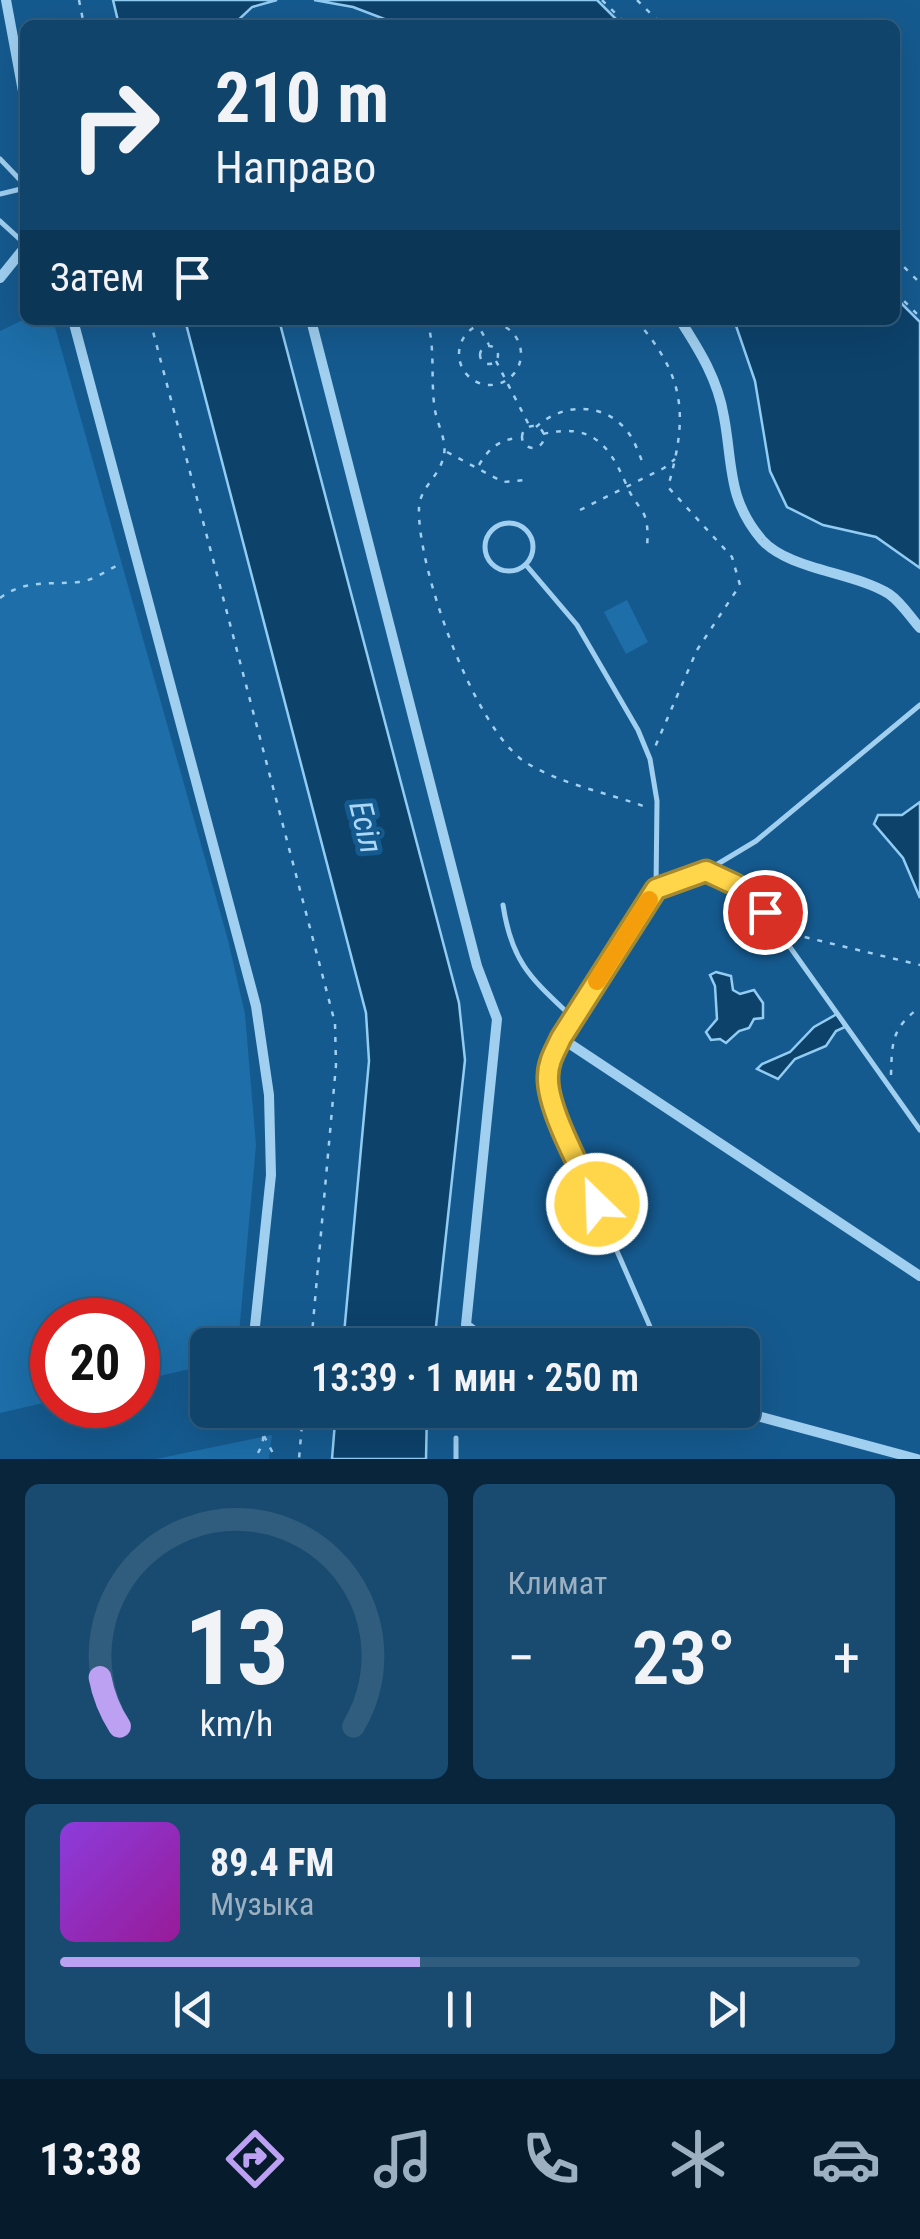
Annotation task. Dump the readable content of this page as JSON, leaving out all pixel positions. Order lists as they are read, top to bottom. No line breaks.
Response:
{"water":["Есіл"],"page":{"turn":["210 m","Направо"],"then":"Затем","limit":"20","trip":"13:39 · 1 мин · 250 m","tile":"Климат","heat":["−","23°","+"],"song":["89.4 FM","Музыка"],"tabs":"13:38","gauge":["13","km/h"]}}
